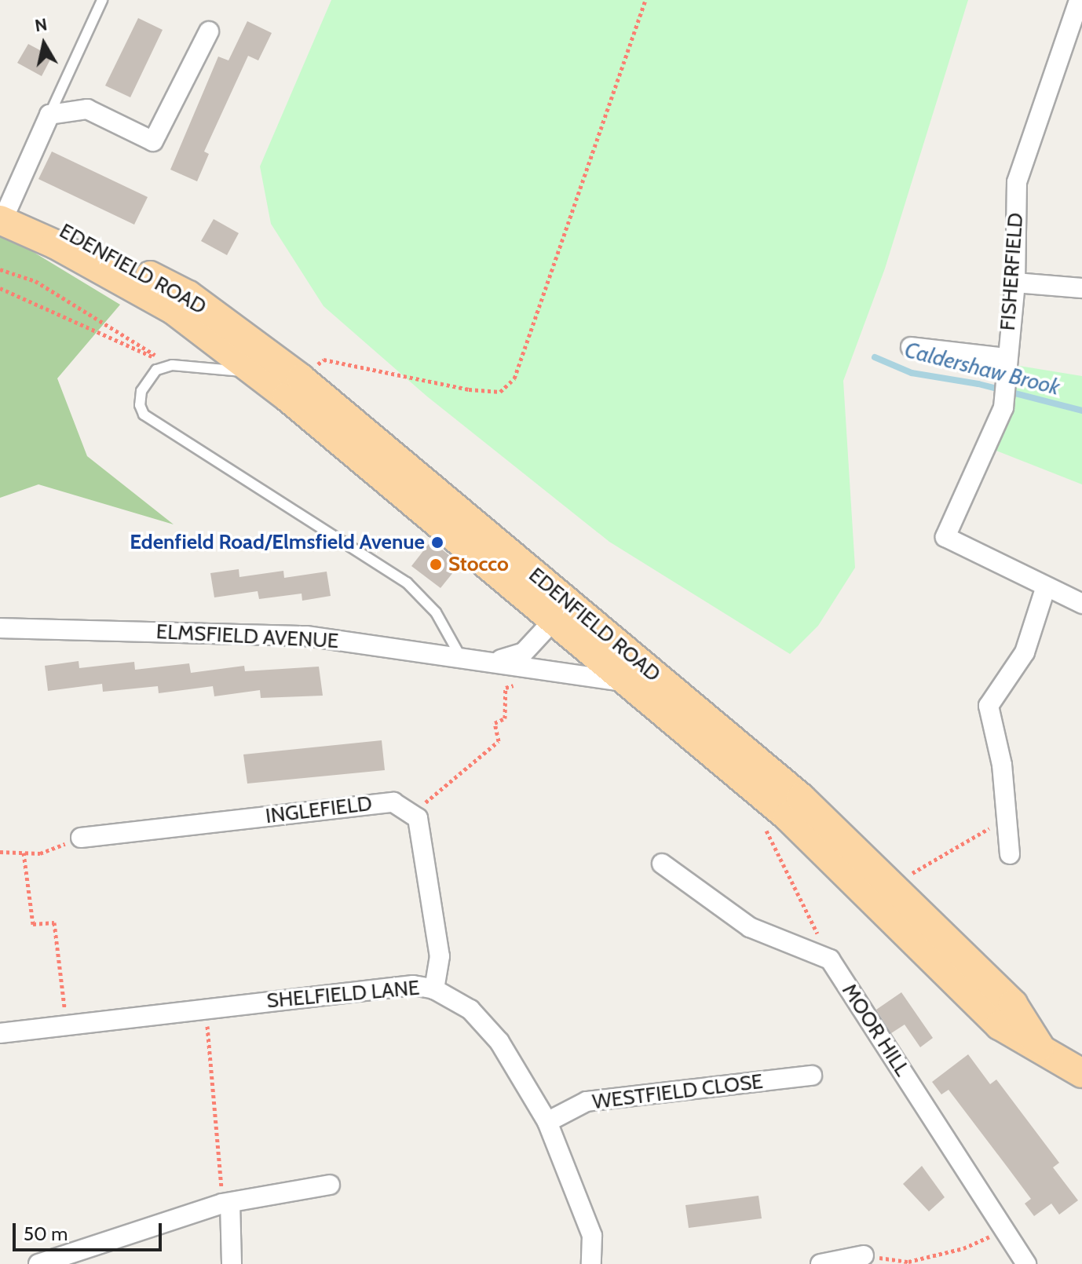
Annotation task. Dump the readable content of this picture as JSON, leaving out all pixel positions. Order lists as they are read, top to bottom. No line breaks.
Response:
{"streets":{"main road":["EDENFIELD ROAD"],"street":["FISHERFIELD","ELMSFIELD AVENUE","INGLEFIELD","SHELFIELD LANE","MOOR HILL","WESTFIELD CLOSE"]},"crossings":[["EDENFIELD ROAD","ELMSFIELD AVENUE"],["SHELFIELD LANE","WESTFIELD CLOSE"]],"water":["Caldershaw Brook"],"places":["Edenfield Road/Elmsfield Avenue","Stocco"],"scale_bar":"50 m","north":"top"}
